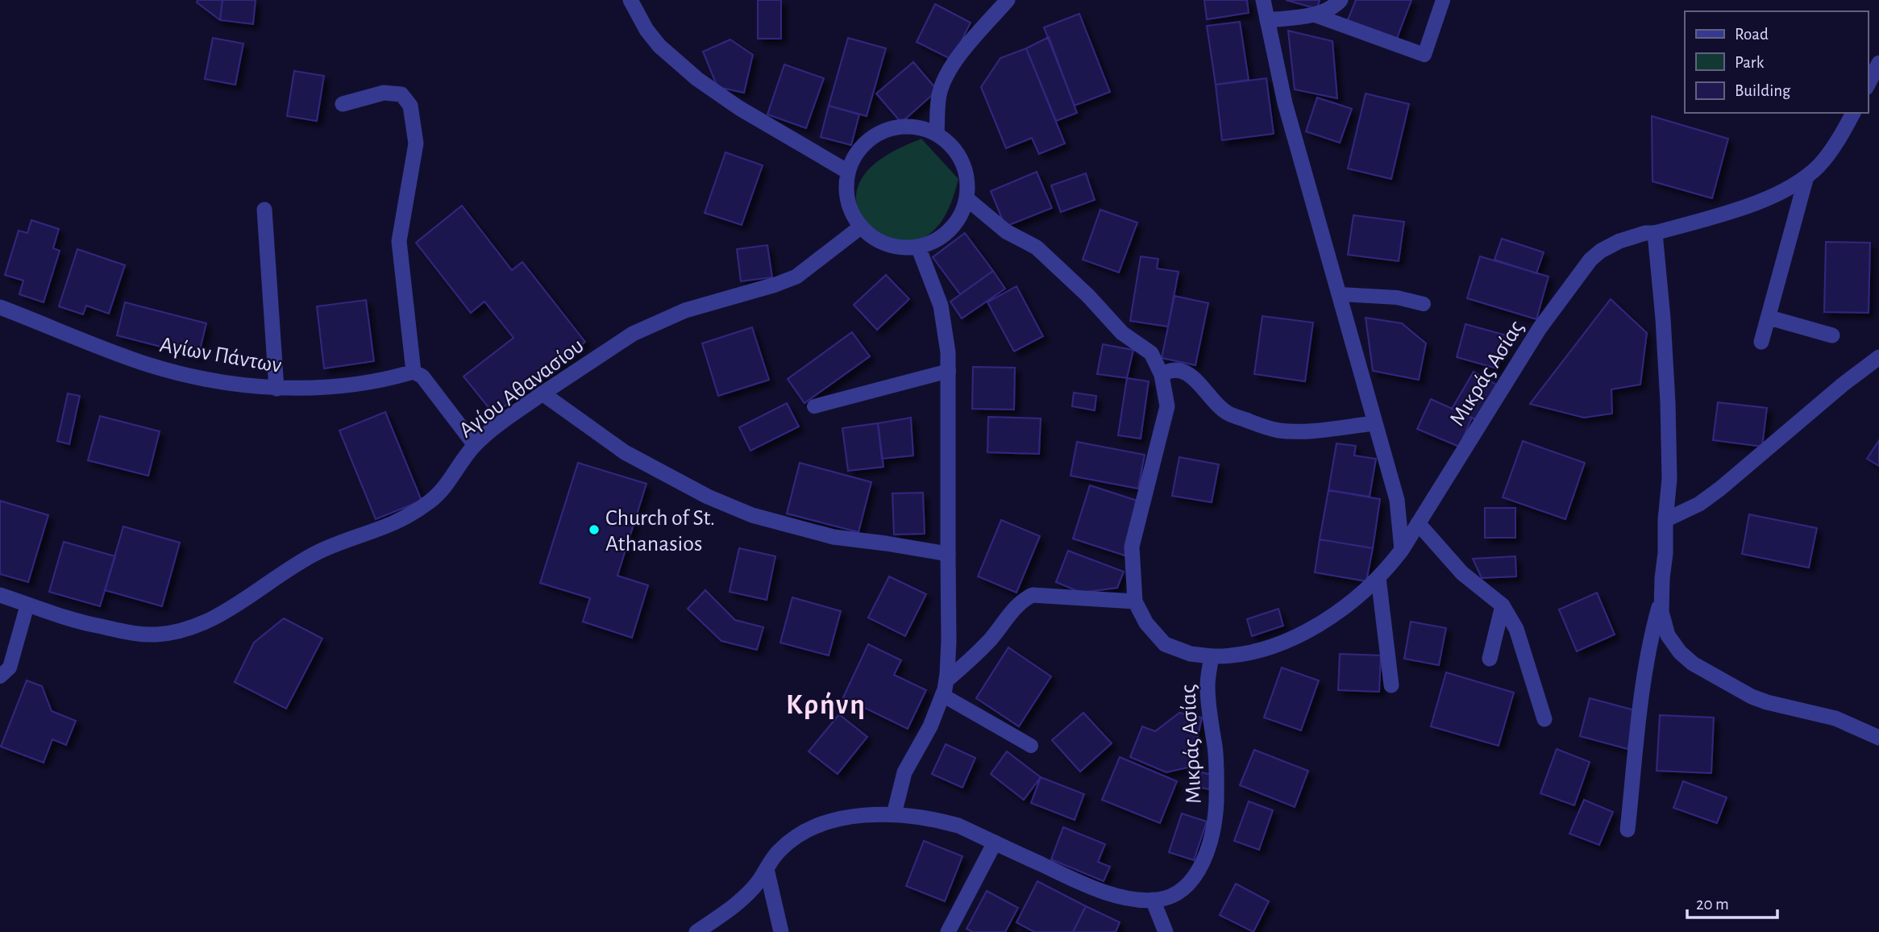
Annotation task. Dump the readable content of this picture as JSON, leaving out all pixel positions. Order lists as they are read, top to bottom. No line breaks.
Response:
{"streets":{"street":["Αγίων Πάντων","Μικράς Ασίας","Αγίου Αθανασίου"]},"districts":["Κρήνη"],"places":["Church of St. Athanasios"],"legend":["Road","Park","Building"],"scale_bar":"20 m"}
